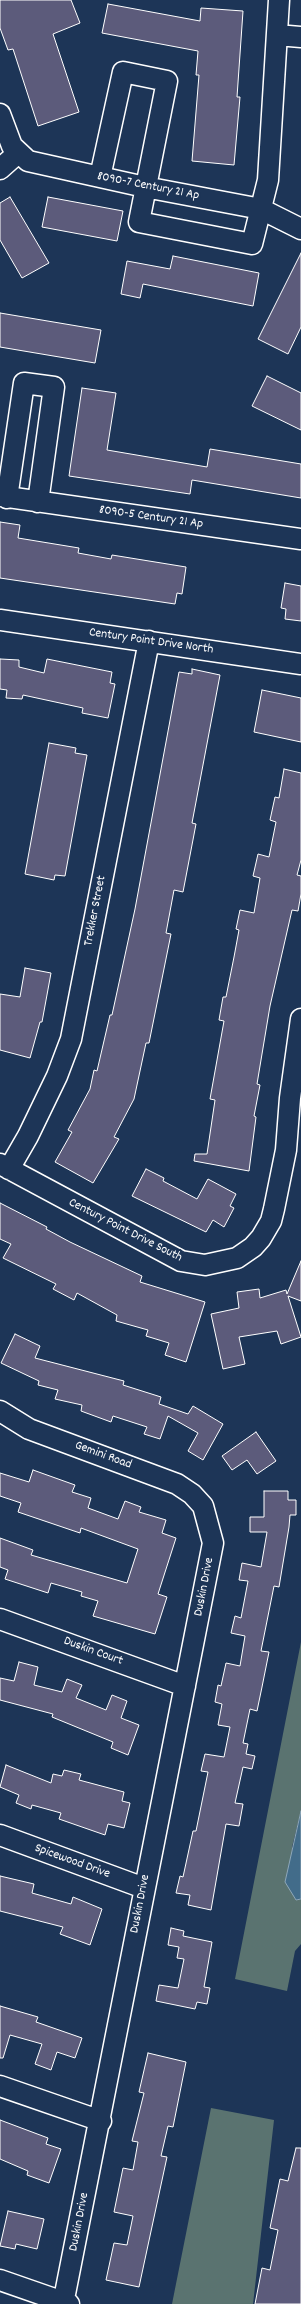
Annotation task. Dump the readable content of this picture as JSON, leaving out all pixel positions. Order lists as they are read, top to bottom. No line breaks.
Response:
{"streets":{"street":["8090-7 Century 21 Ap","8090-5 Century 21 Ap","Century Point Drive North","Trekker Street","Century Point Drive South","Gemini Road","Duskin Drive","Duskin Court","Spicewood Drive"]},"crossings":[["Century Point Drive North","Trekker Street"],["Trekker Street","Century Point Drive South"],["Gemini Road","Duskin Drive"],["Duskin Drive","Duskin Court"],["Duskin Drive","Spicewood Drive"]]}
